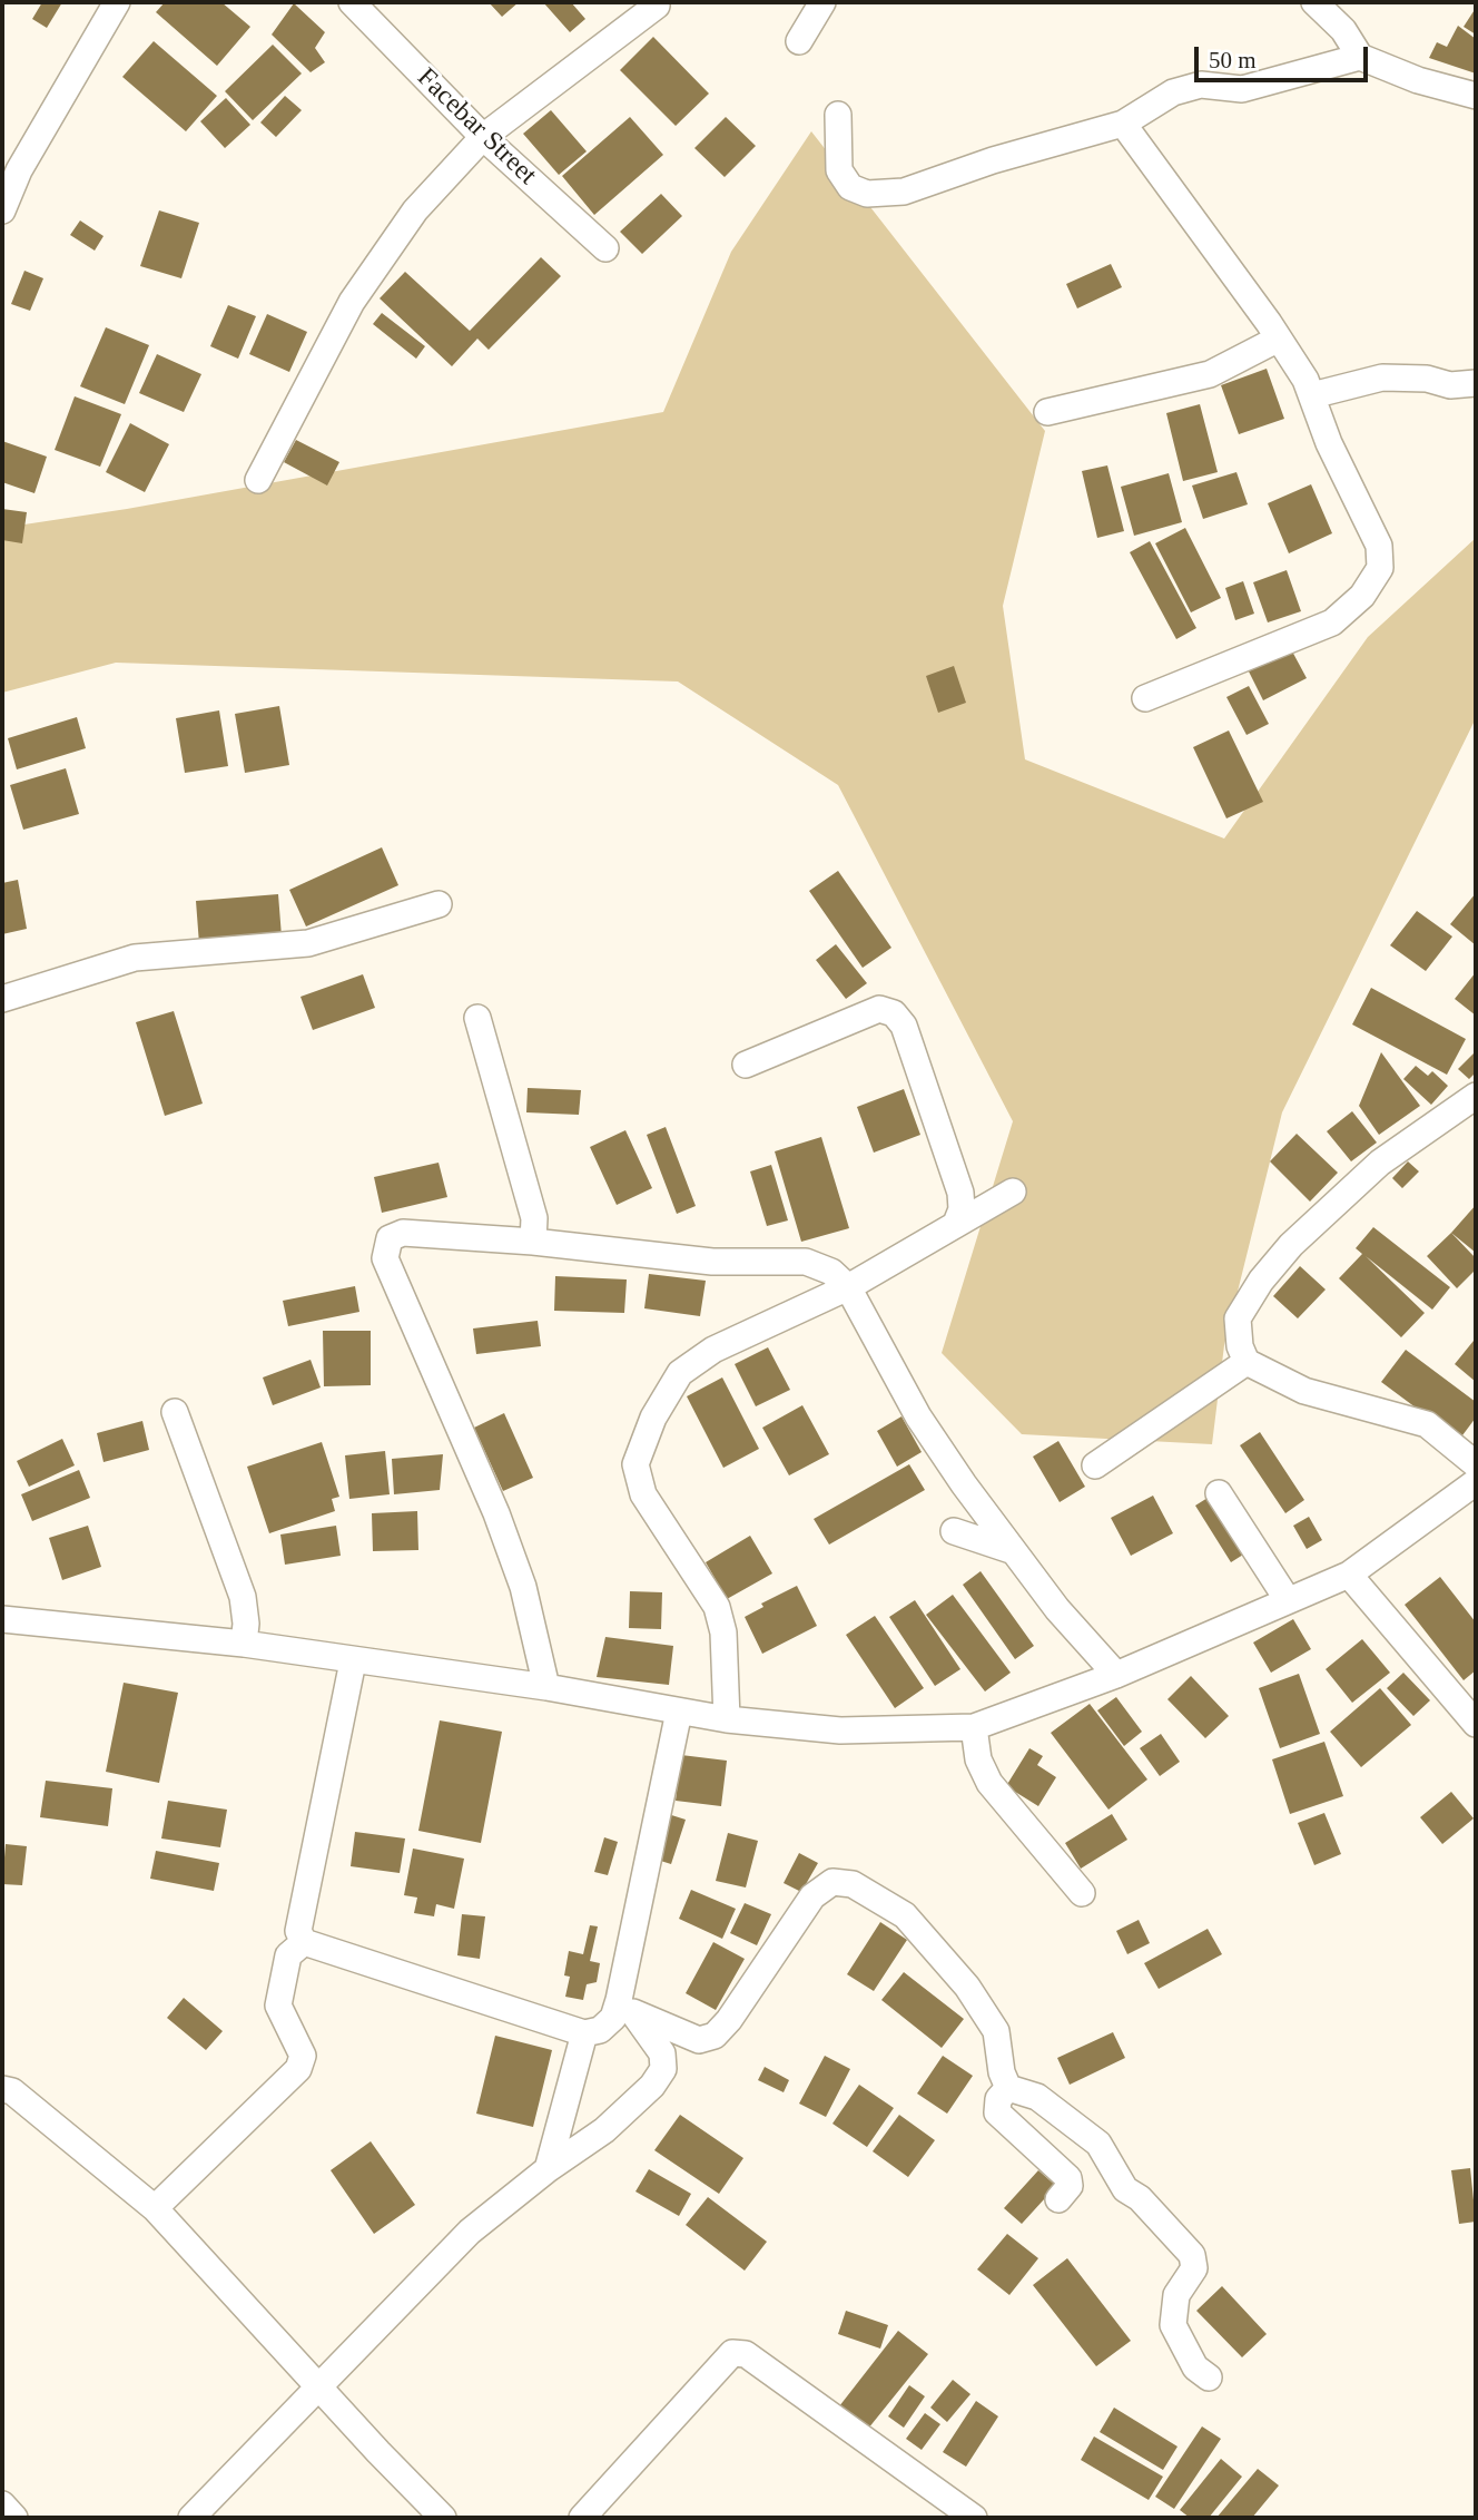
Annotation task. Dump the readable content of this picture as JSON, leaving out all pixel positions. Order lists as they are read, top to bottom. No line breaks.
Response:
{"streets":{"street":["Facebar Street"]},"scale_bar":"50 m"}
